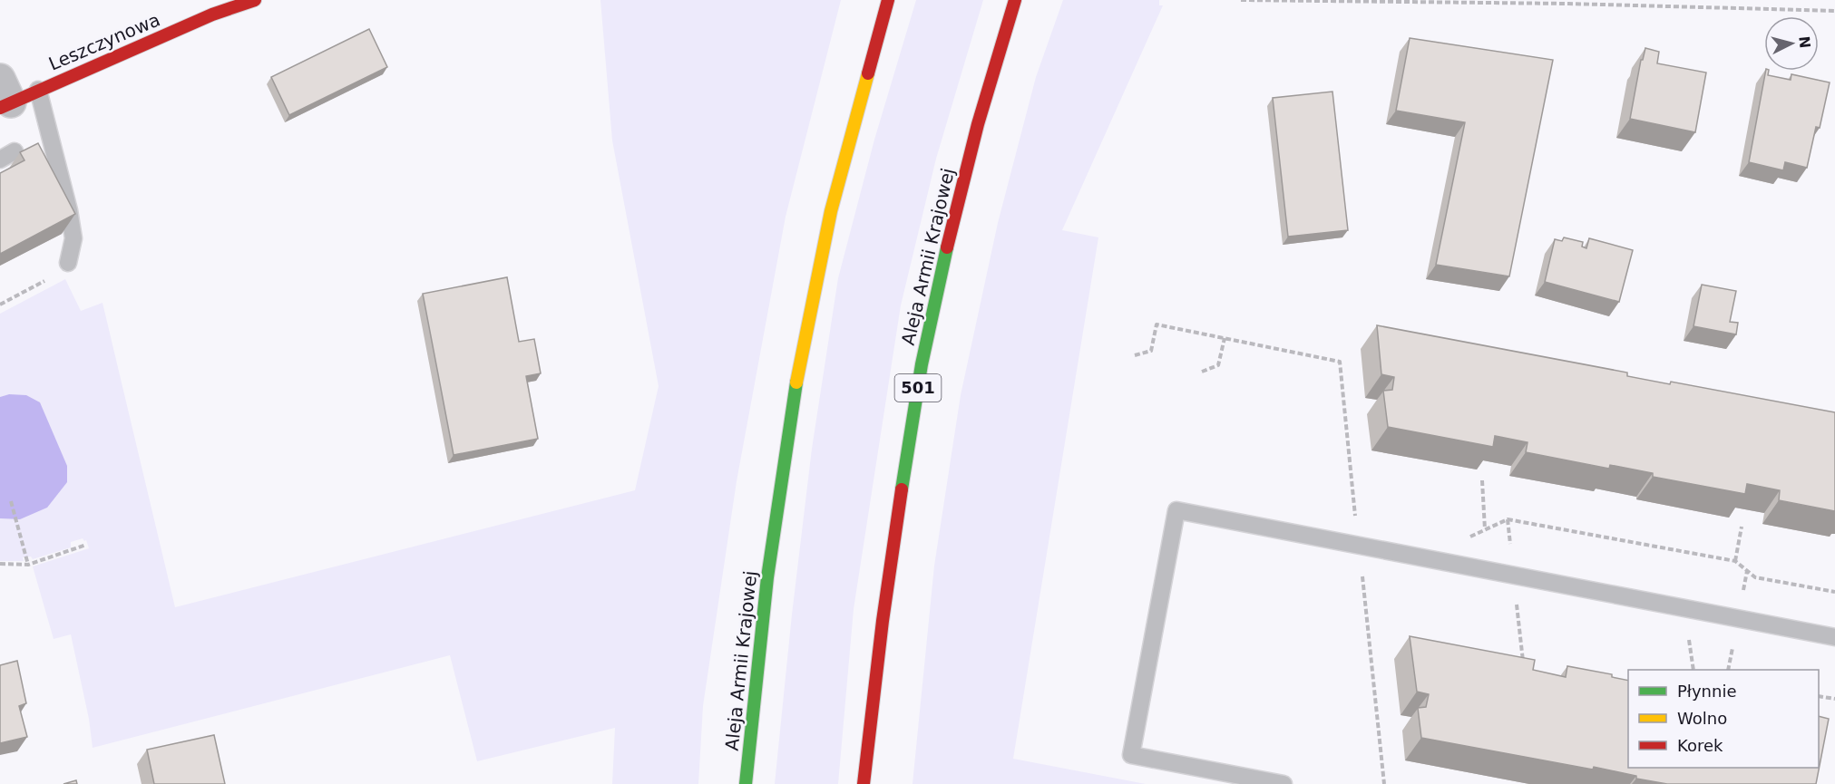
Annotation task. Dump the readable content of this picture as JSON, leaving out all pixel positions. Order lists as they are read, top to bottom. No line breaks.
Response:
{"streets":{"main road":["Leszczynowa","Aleja Armii Krajowej","501"]},"legend":["Płynnie","Wolno","Korek"],"north":"right"}
